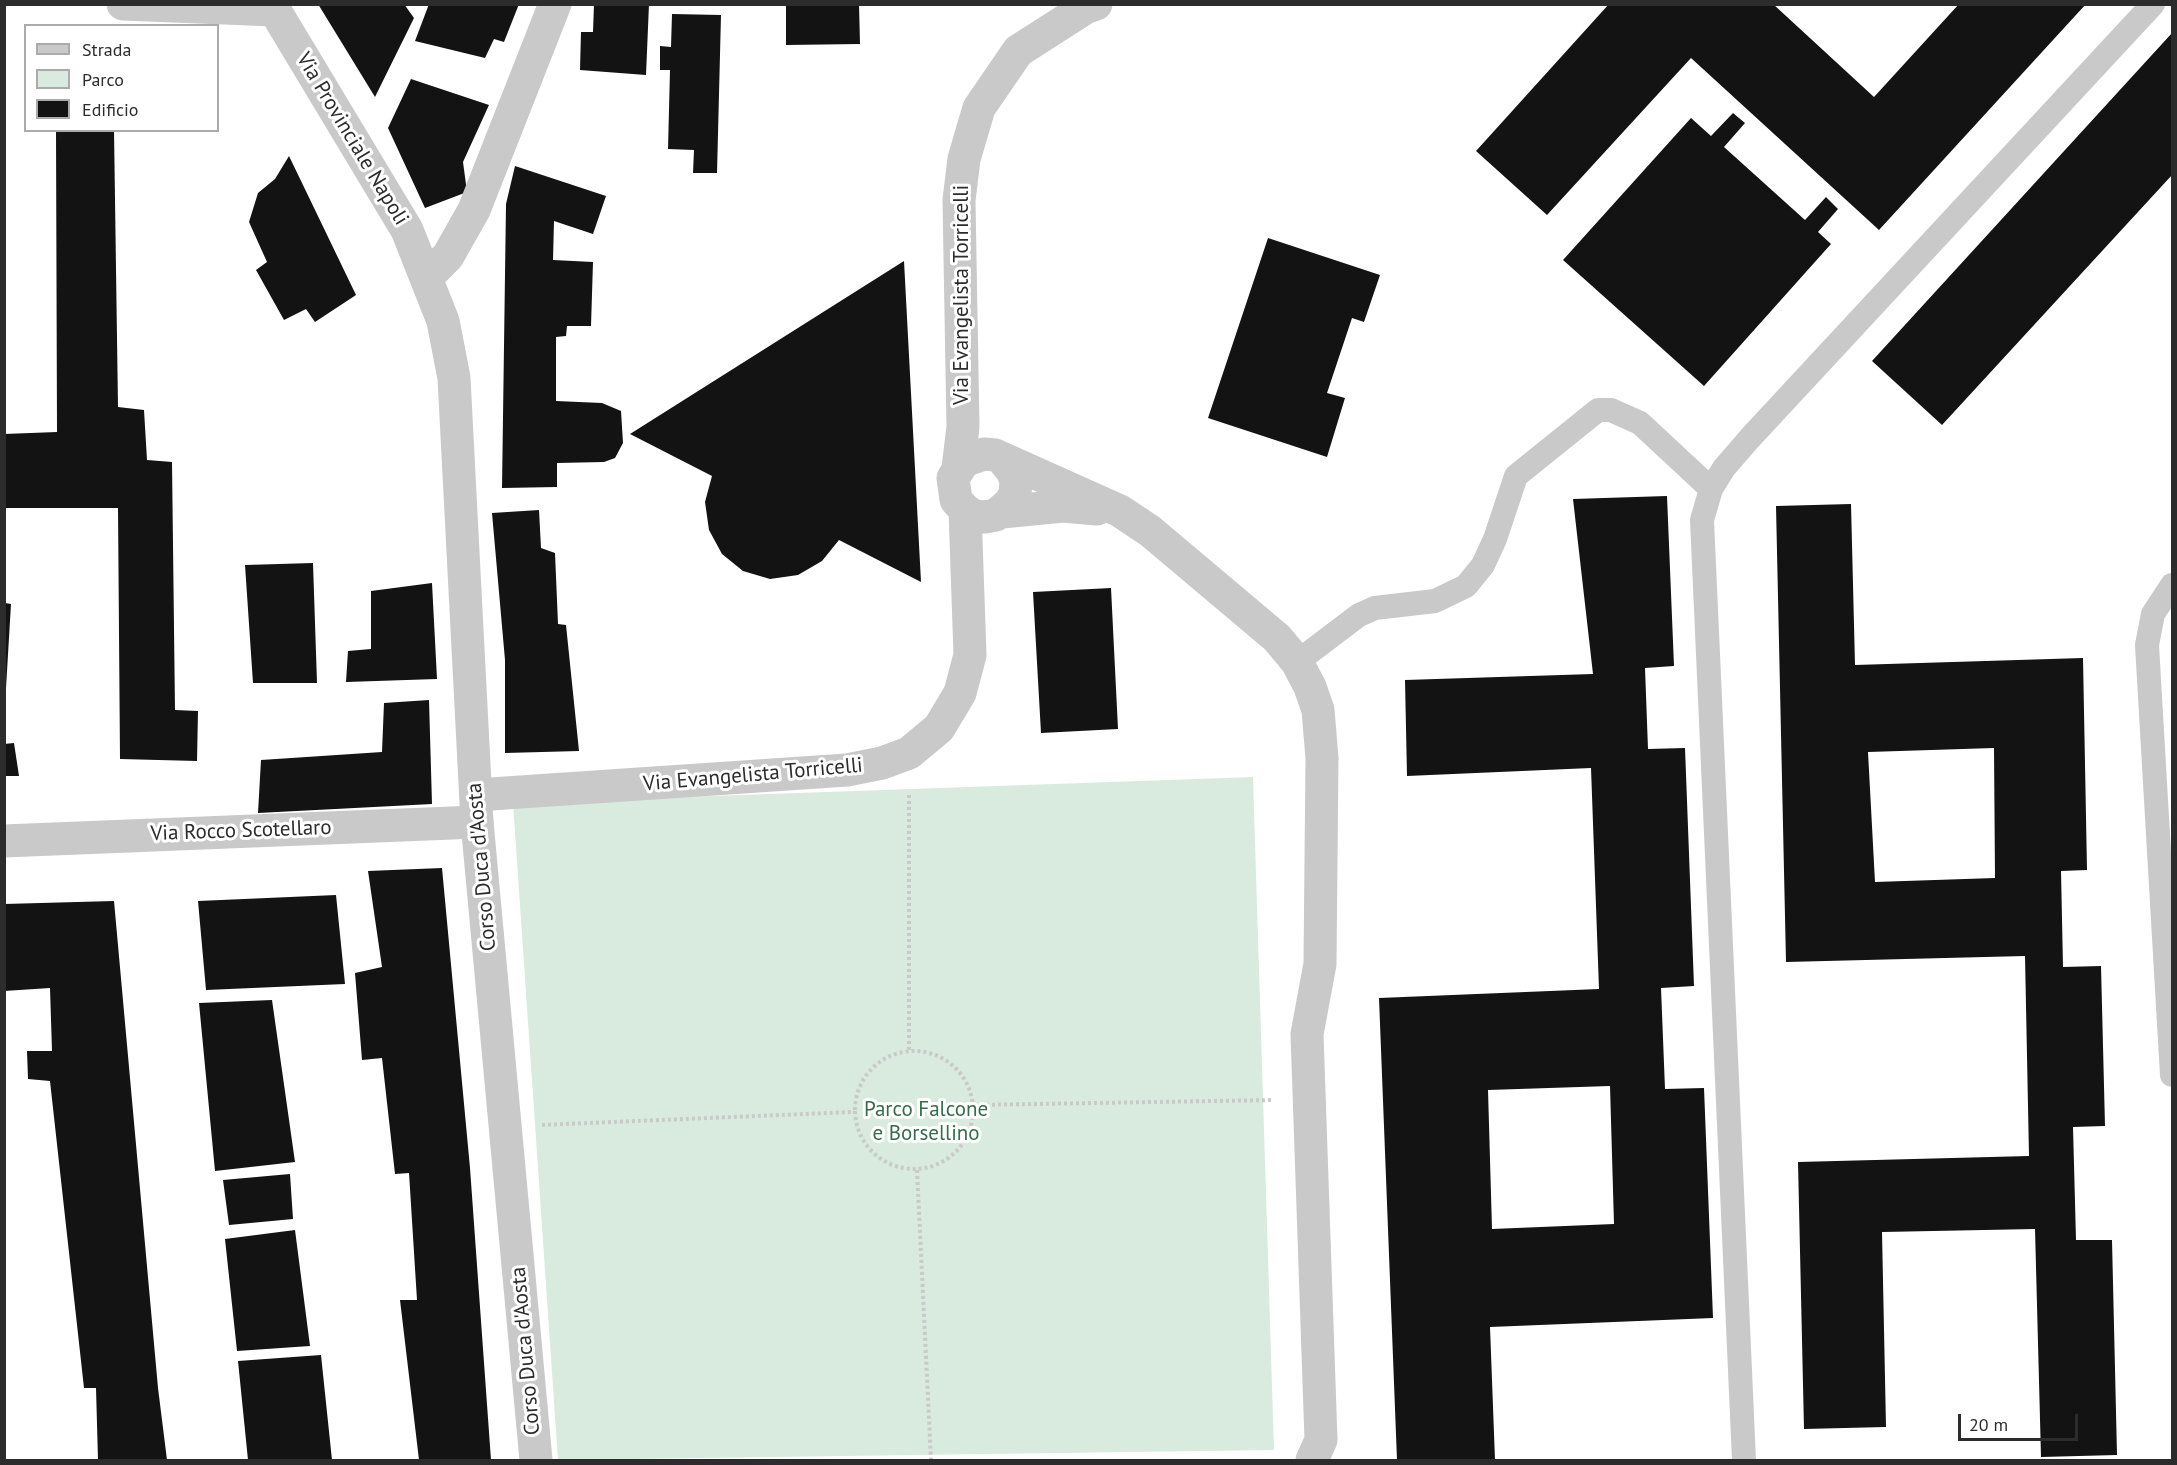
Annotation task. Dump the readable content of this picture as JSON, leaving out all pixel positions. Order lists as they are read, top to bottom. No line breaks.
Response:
{"streets":{"street":["Via Provinciale Napoli","Via Evangelista Torricelli","Via Rocco Scotellaro","Corso Duca d'Aosta"]},"crossings":[["Via Provinciale Napoli","Corso Duca d'Aosta"],["Via Evangelista Torricelli","Via Rocco Scotellaro"],["Via Evangelista Torricelli","Corso Duca d'Aosta"],["Via Rocco Scotellaro","Corso Duca d'Aosta"]],"parks":["Parco Falcone e Borsellino"],"legend":["Strada","Parco","Edificio"],"scale_bar":"20 m"}
